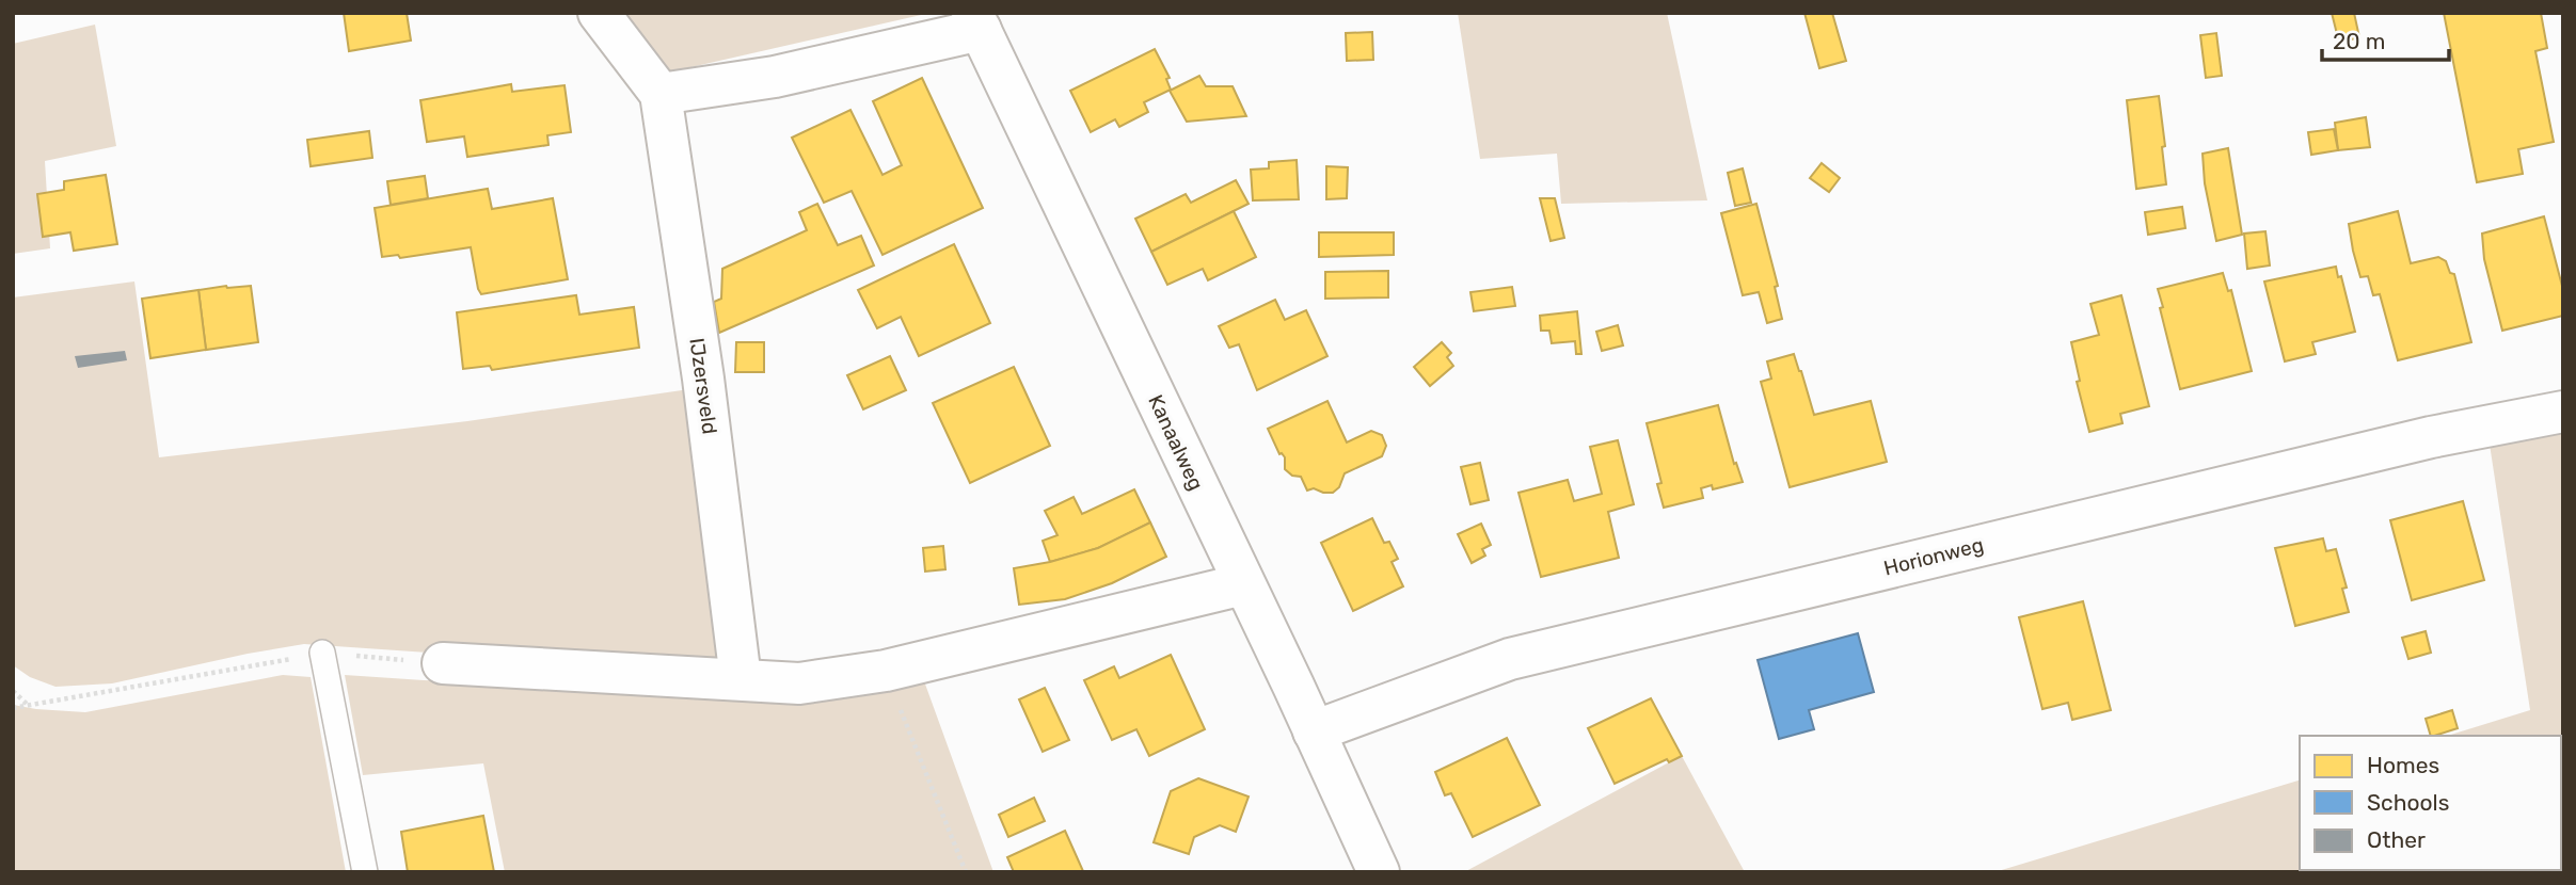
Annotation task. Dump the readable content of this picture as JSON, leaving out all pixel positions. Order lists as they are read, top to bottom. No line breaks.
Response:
{"streets":{"street":["IJzersveld","Kanaalweg","Horionweg"]},"crossings":[["Kanaalweg","Horionweg"]],"legend":["Homes","Schools","Other"],"scale_bar":"20 m"}
